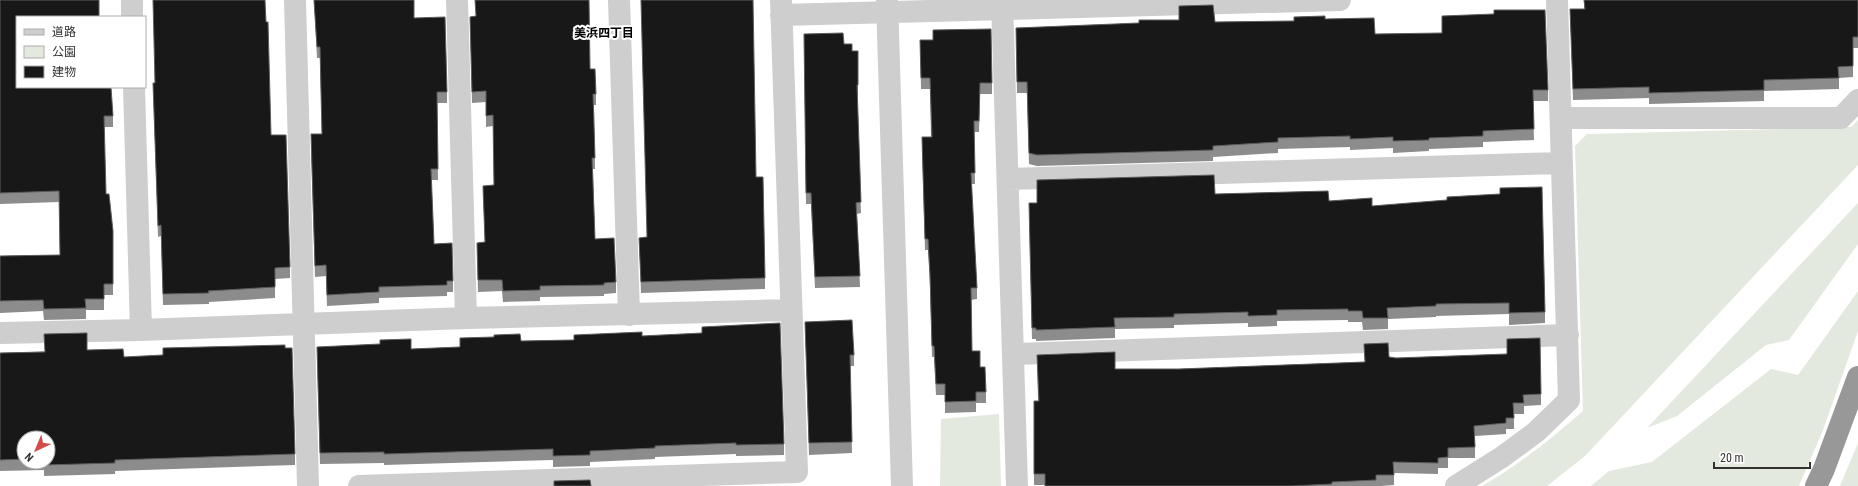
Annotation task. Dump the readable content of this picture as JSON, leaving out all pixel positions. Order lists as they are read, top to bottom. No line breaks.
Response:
{"districts":["美浜四丁目"],"legend":["道路","公園","建物"],"scale_bar":"20 m","north":"bottom left"}
